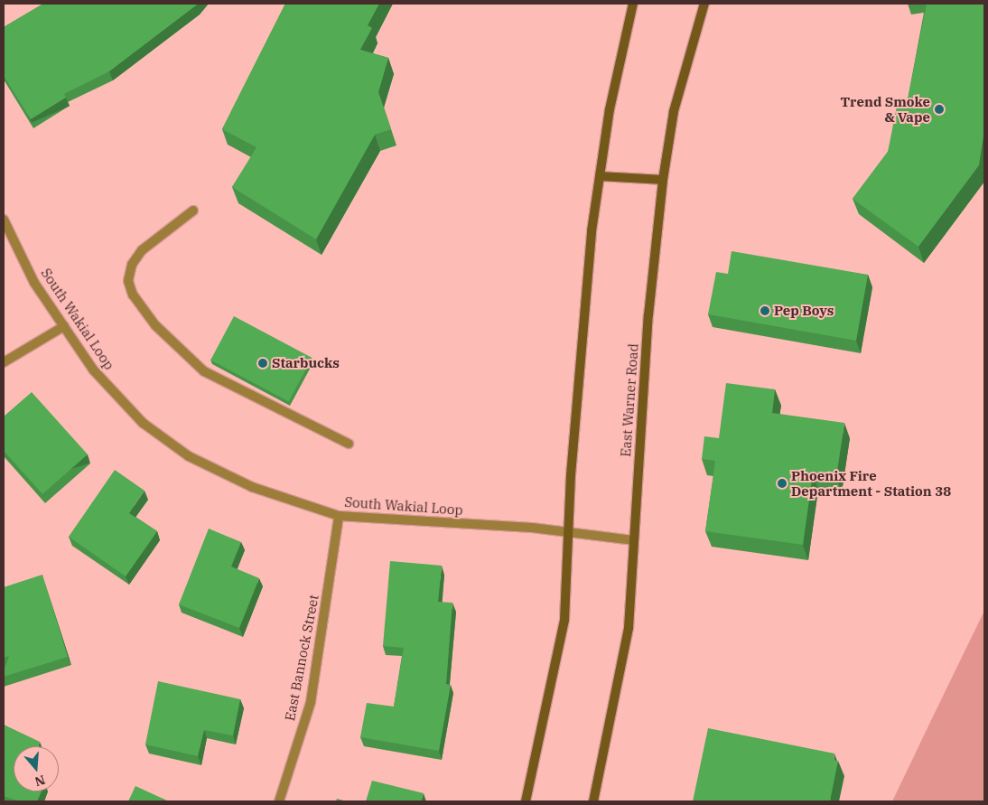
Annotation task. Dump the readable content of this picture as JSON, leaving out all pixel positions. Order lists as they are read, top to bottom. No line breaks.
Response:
{"streets":{"main road":["East Warner Road"],"street":["South Wakial Loop","East Bannock Street"]},"crossings":[["South Wakial Loop","East Warner Road"],["South Wakial Loop","East Bannock Street"]],"places":["Trend Smoke & Vape","Pep Boys","Starbucks","Phoenix Fire Department - Station 38"],"north":"bottom"}
